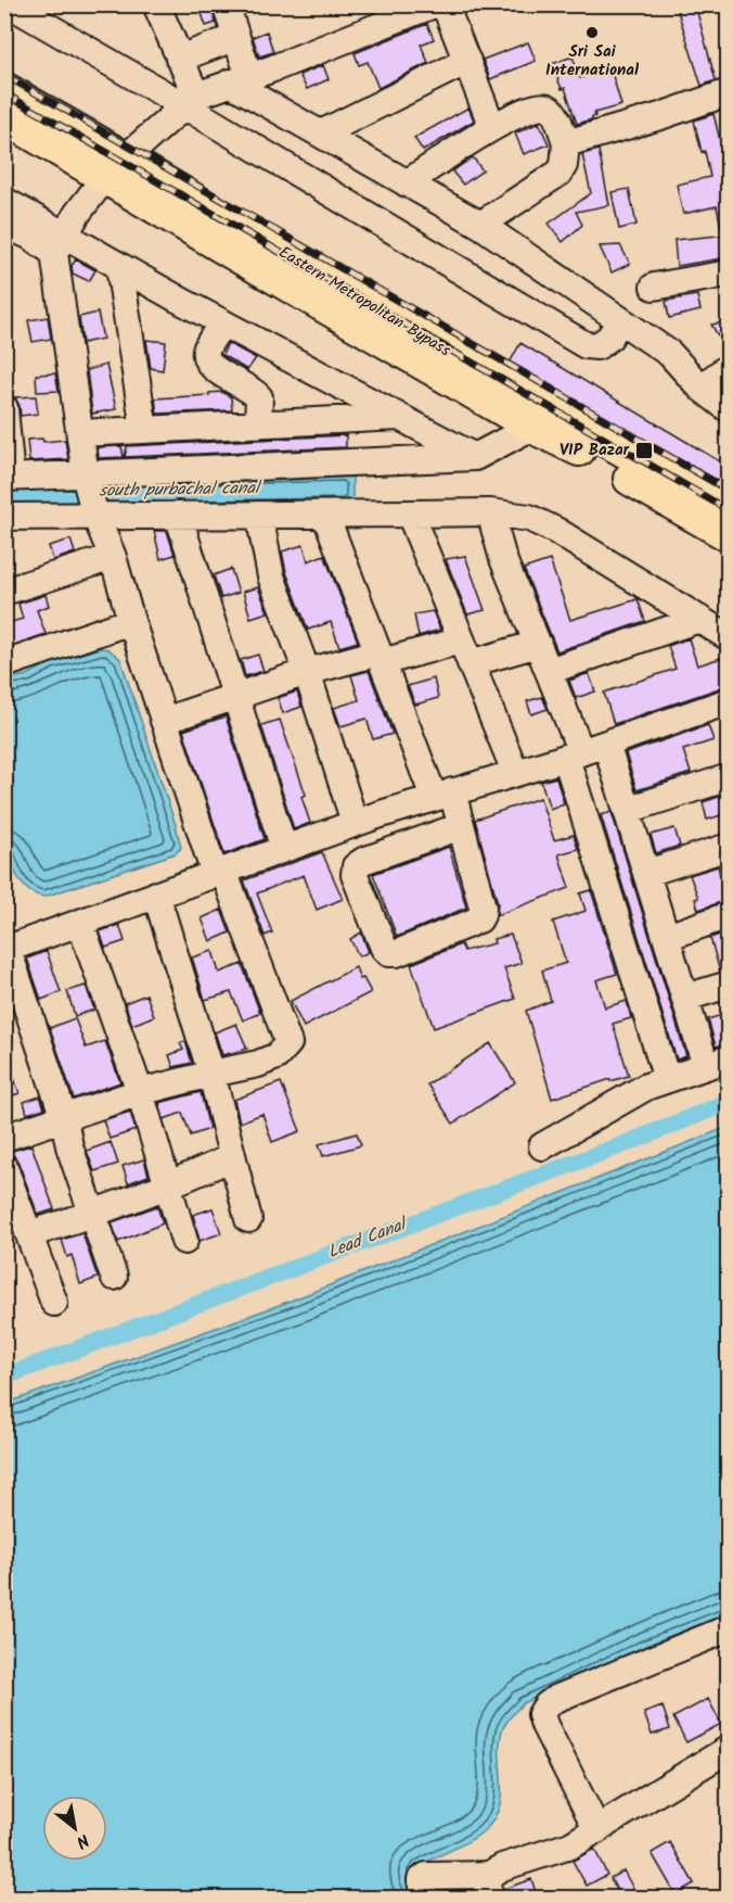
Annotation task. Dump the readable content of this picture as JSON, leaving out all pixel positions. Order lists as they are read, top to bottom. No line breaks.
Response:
{"streets":{"main road":["Eastern Metropolitan Bypass"]},"water":["south purbachal canal","Lead Canal"],"places":{"other":["Sri Sai International"],"transit":["VIP Bazar"]},"north":"bottom right"}
